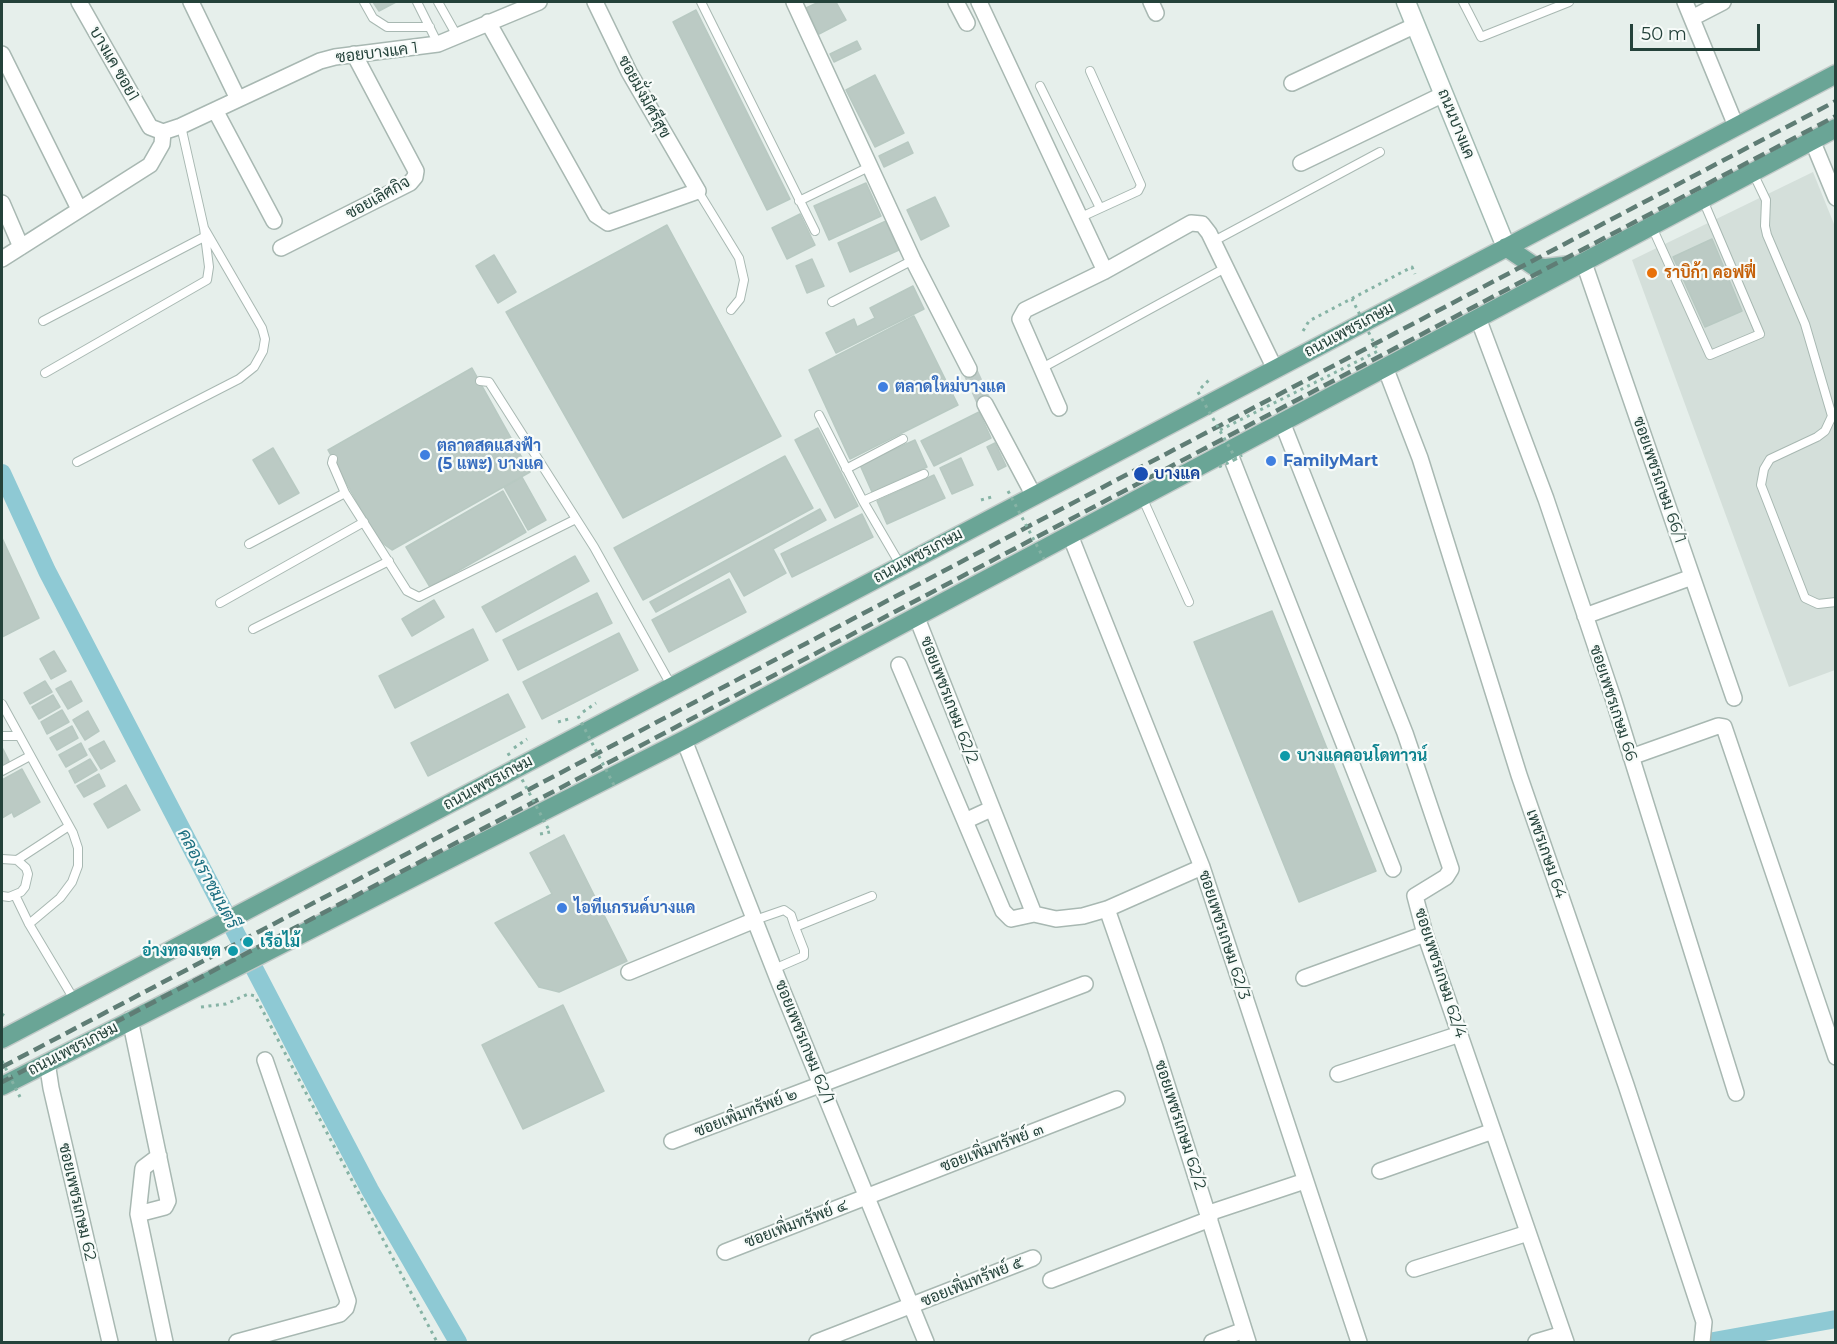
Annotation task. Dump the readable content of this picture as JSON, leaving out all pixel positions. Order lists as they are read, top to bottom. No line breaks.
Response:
{"streets":{"main road":["ถนนบางแค","ถนนเพชรเกษม"],"street":["ซอยบางแค 1","บางแค ซอย1","ซอยมั่งมีศรีสุข","ซอยเลิศกิจ","ซอยเพชรเกษม 66/1","ซอยเพชรเกษม 62/2","ซอยเพชรเกษม 66","เพชรเกษม 64","ซอยเพชรเกษม 62/3","ซอยเพชรเกษม 62/4","ซอยเพชรเกษม 62/1","ซอยเพิ่มทรัพย์ ๒","ซอยเพิ่มทรัพย์ ๓","ซอยเพชรเกษม 62","ซอยเพิ่มทรัพย์ ๔","ซอยเพิ่มทรัพย์ ๕"]},"crossings":[["ซอยบางแค 1","บางแค ซอย1"],["ซอยบางแค 1","ซอยเลิศกิจ"],["ถนนบางแค","ถนนเพชรเกษม"],["ถนนเพชรเกษม","ซอยเพชรเกษม 66/1"],["ถนนเพชรเกษม","ซอยเพชรเกษม 62/2"],["ถนนเพชรเกษม","ซอยเพชรเกษม 66"],["ถนนเพชรเกษม","เพชรเกษม 64"],["ถนนเพชรเกษม","ซอยเพชรเกษม 62/3"],["ถนนเพชรเกษม","ซอยเพชรเกษม 62/4"],["ถนนเพชรเกษม","ซอยเพชรเกษม 62/1"],["ถนนเพชรเกษม","ซอยเพชรเกษม 62"],["ซอยเพชรเกษม 62/1","ซอยเพิ่มทรัพย์ ๒"],["ซอยเพชรเกษม 62/1","ซอยเพิ่มทรัพย์ ๓"],["ซอยเพชรเกษม 62/1","ซอยเพิ่มทรัพย์ ๔"],["ซอยเพชรเกษม 62/1","ซอยเพิ่มทรัพย์ ๕"],["ซอยเพิ่มทรัพย์ ๓","ซอยเพิ่มทรัพย์ ๔"]],"water":["คลองราชมนตรี"],"places":["ราบิก้า คอฟฟี่","ตลาดใหม่บางแค","ตลาดสดแสงฟ้า (5 แพะ) บางแค","FamilyMart","บางแค","บางแคคอนโดทาวน์","ไอทีแกรนด์บางแค","เรือไม้","อ่างทองเขต"],"scale_bar":"50 m"}
